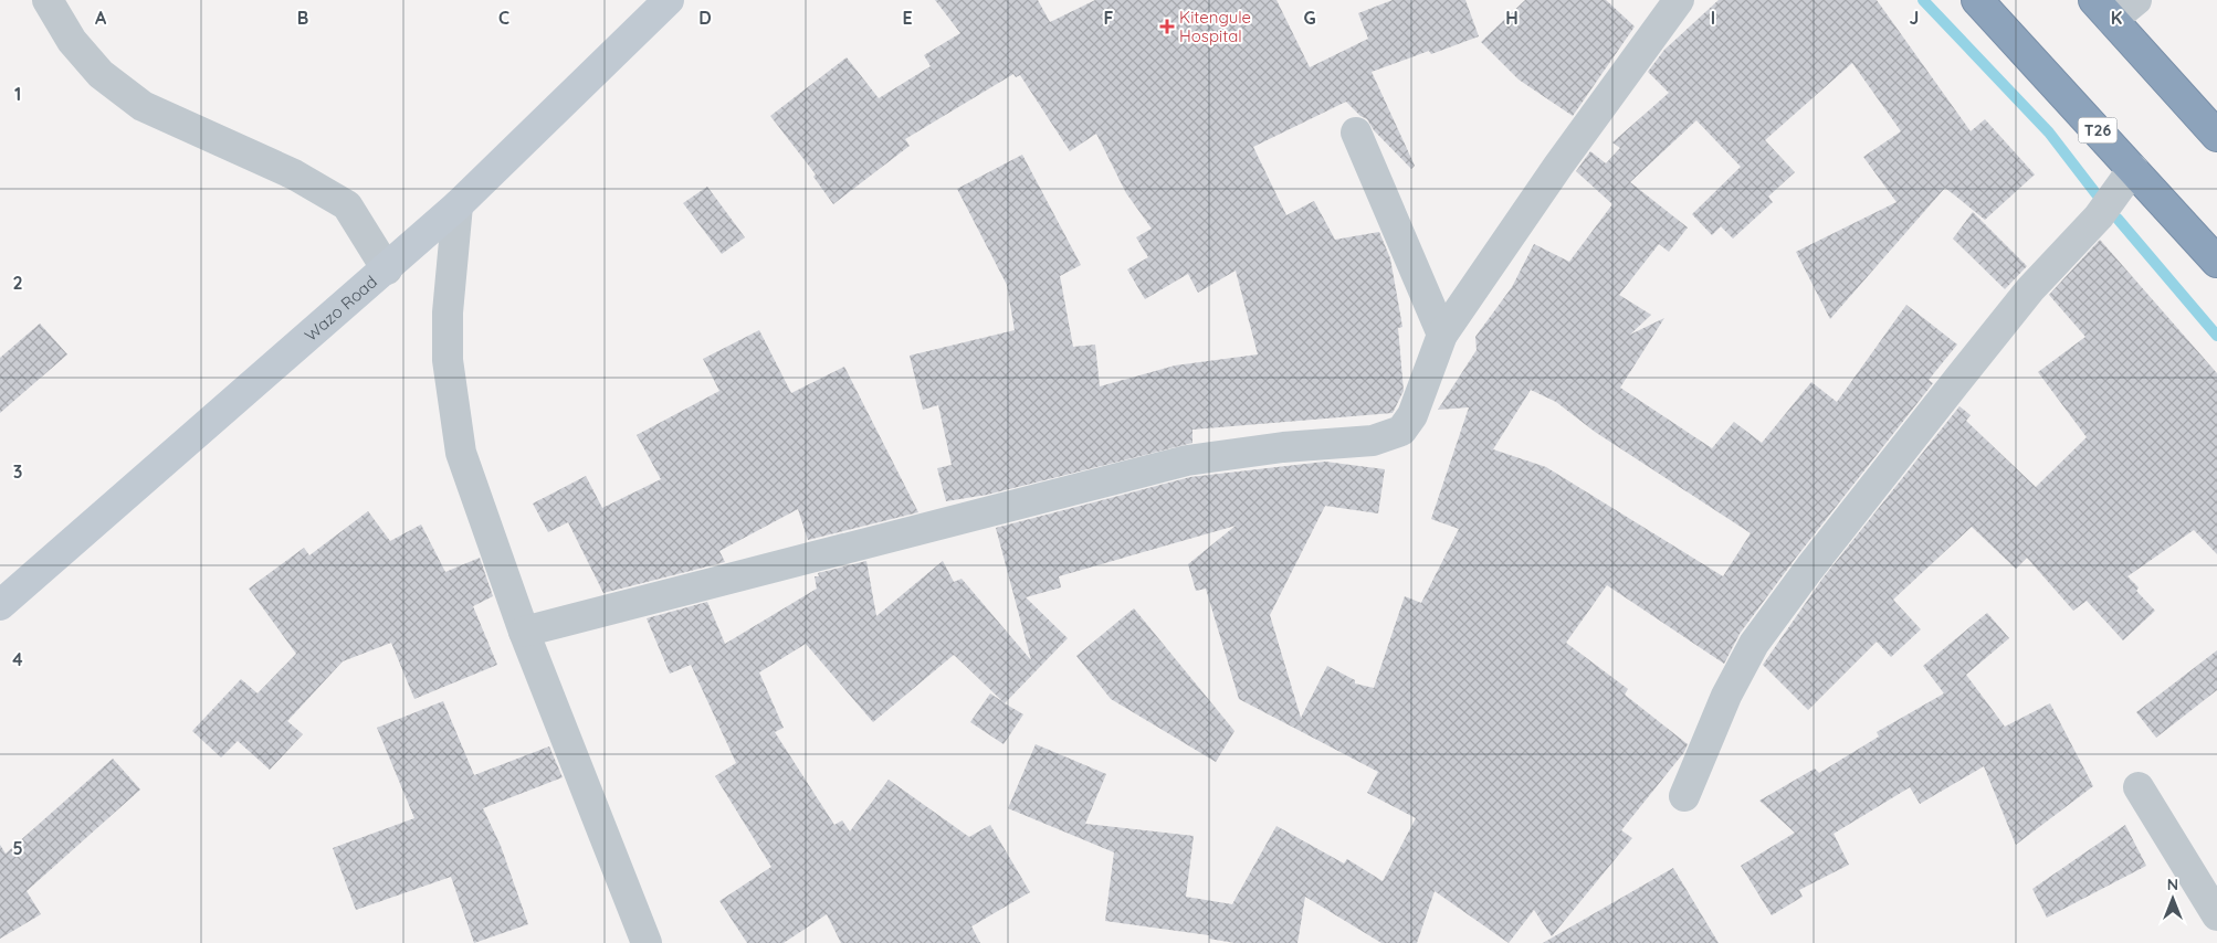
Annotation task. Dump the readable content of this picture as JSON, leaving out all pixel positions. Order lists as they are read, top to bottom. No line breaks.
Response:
{"streets":{"highway":["T26"],"main road":["Wazo Road"]},"places":{"health":["Kitengule Hospital"]},"north":"top","grid":{"columns":["A","B","C","D","E","F","G","H","I","J","K"],"rows":["1","2","3","4","5"]}}
